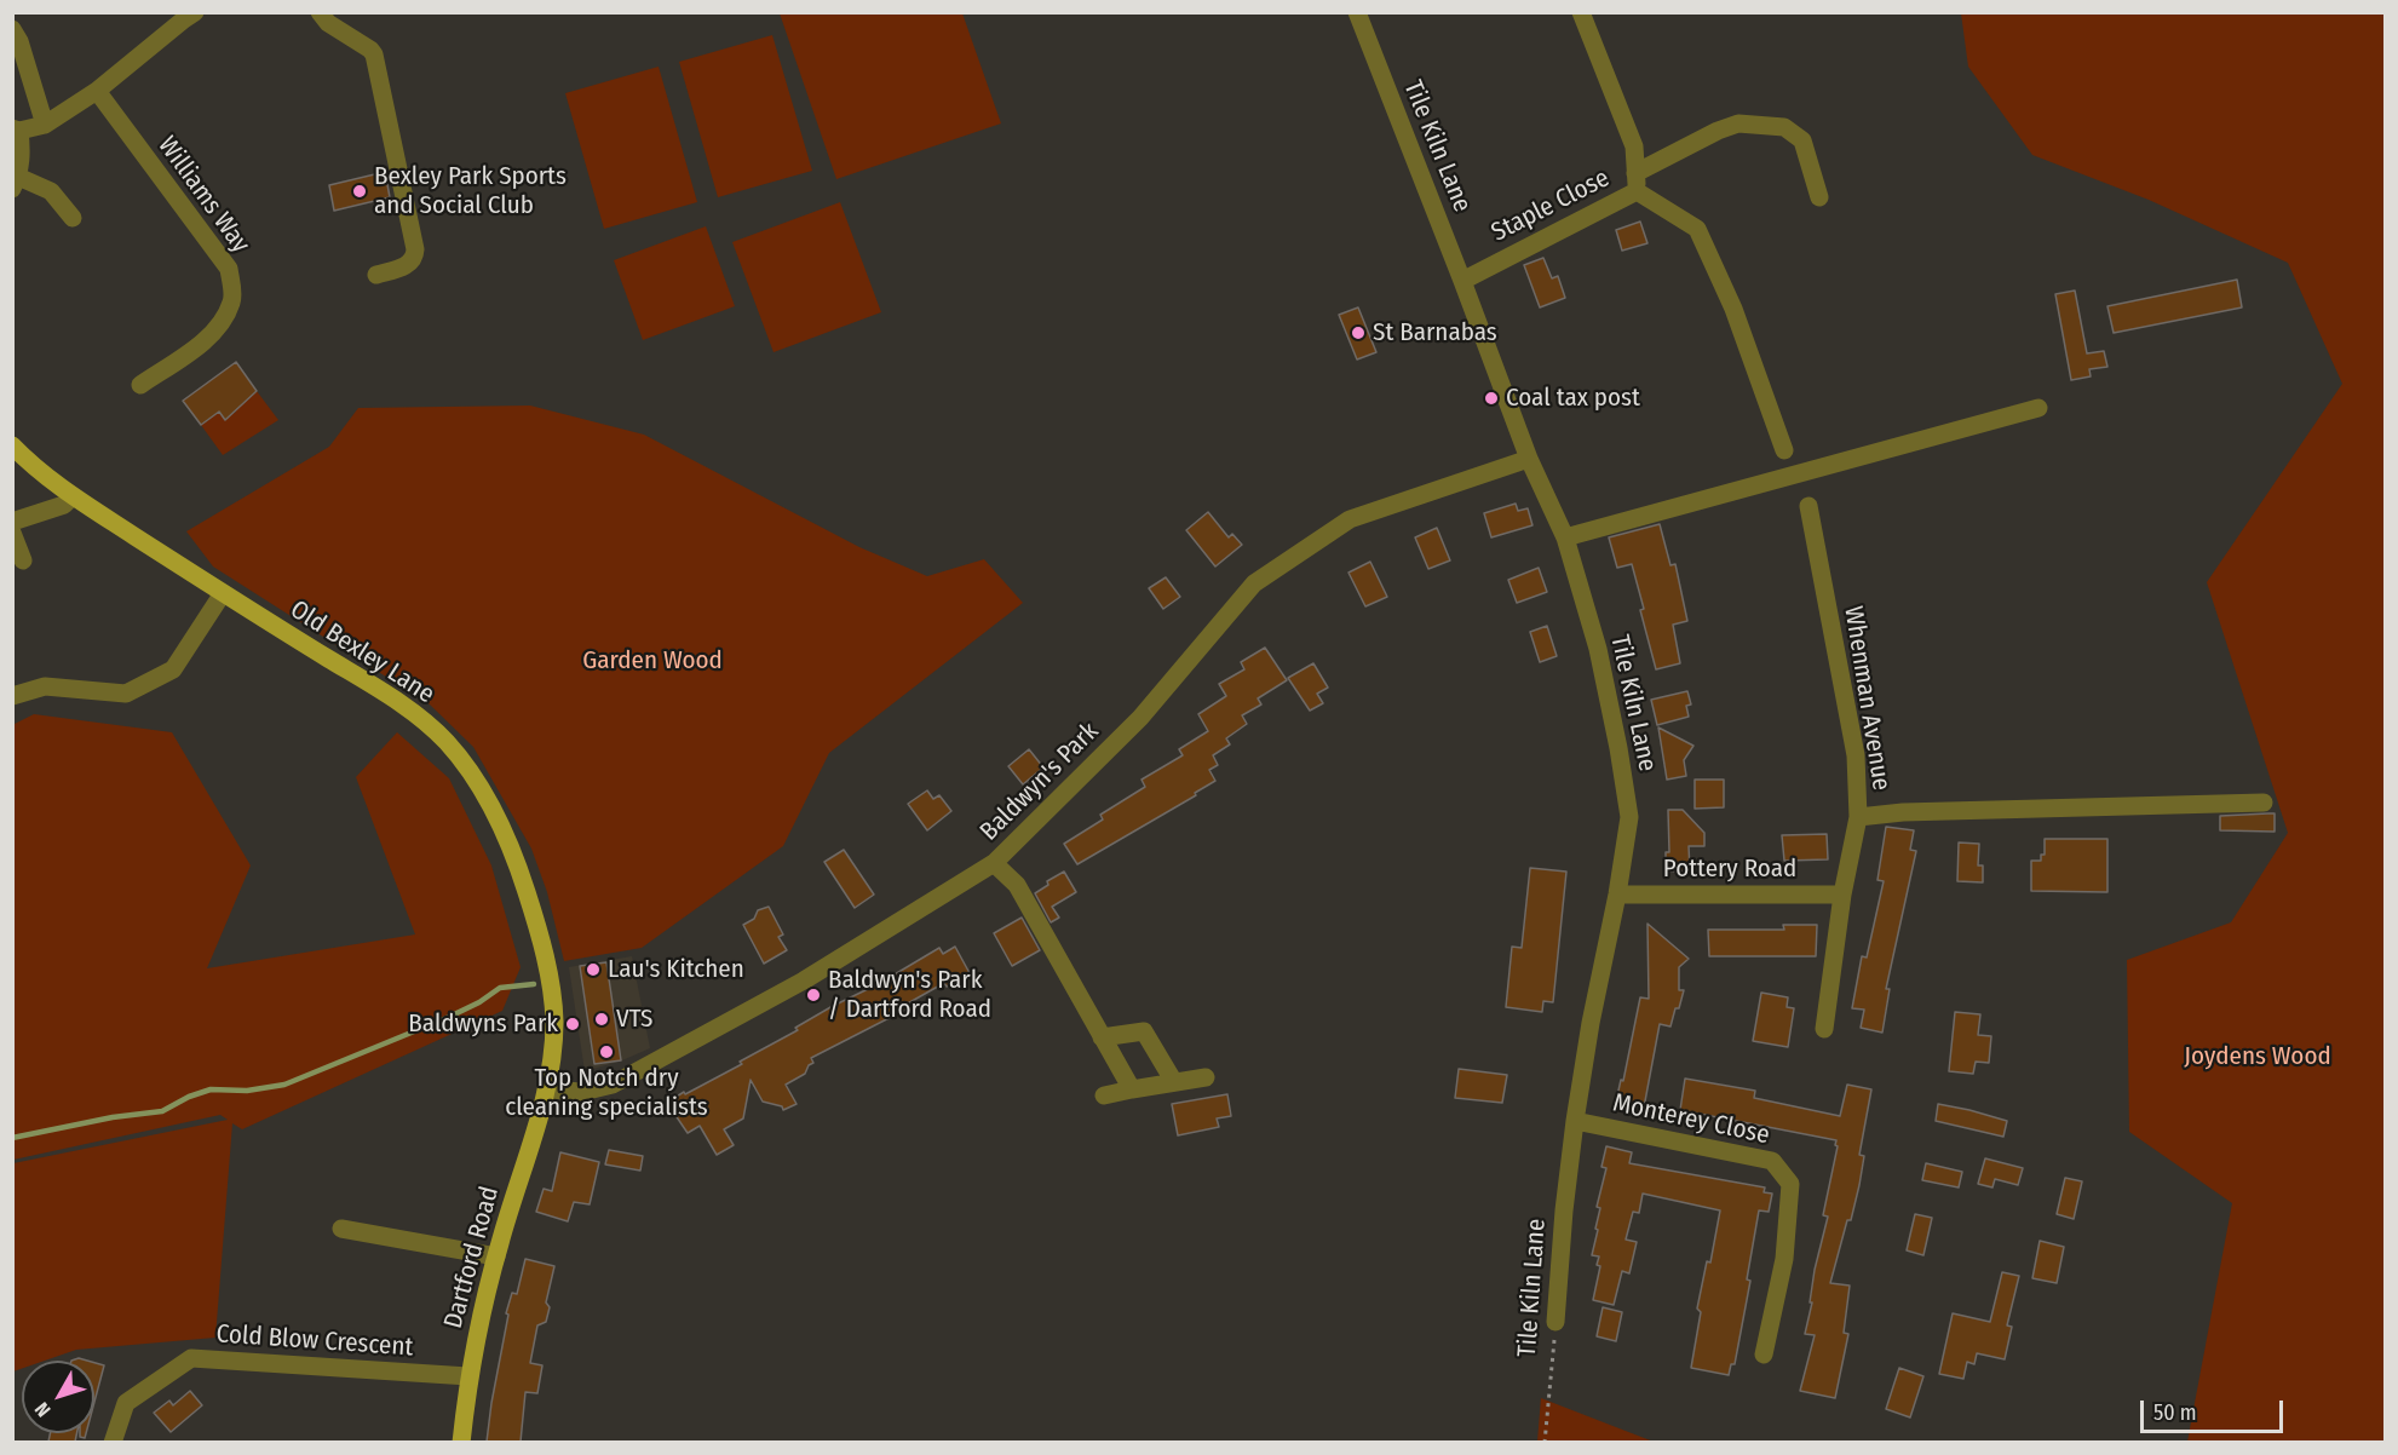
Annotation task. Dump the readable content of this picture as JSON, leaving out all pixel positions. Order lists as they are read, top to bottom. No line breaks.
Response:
{"streets":{"main road":["Old Bexley Lane","Dartford Road"],"street":["Tile Kiln Lane","Williams Way","Staple Close","Whenman Avenue","Baldwyn's Park","Pottery Road","Monterey Close","Cold Blow Crescent"]},"crossings":[["Tile Kiln Lane","Staple Close"],["Tile Kiln Lane","Baldwyn's Park"],["Tile Kiln Lane","Pottery Road"],["Tile Kiln Lane","Monterey Close"],["Old Bexley Lane","Baldwyn's Park"],["Old Bexley Lane","Dartford Road"],["Whenman Avenue","Pottery Road"],["Baldwyn's Park","Dartford Road"],["Dartford Road","Cold Blow Crescent"]],"parks":["Garden Wood","Joydens Wood"],"places":["Bexley Park Sports and Social Club","St Barnabas","Coal tax post","Lau's Kitchen","Baldwyn's Park / Dartford Road","VTS","Baldwyns Park","Top Notch dry cleaning specialists"],"scale_bar":"50 m","north":"bottom left"}
